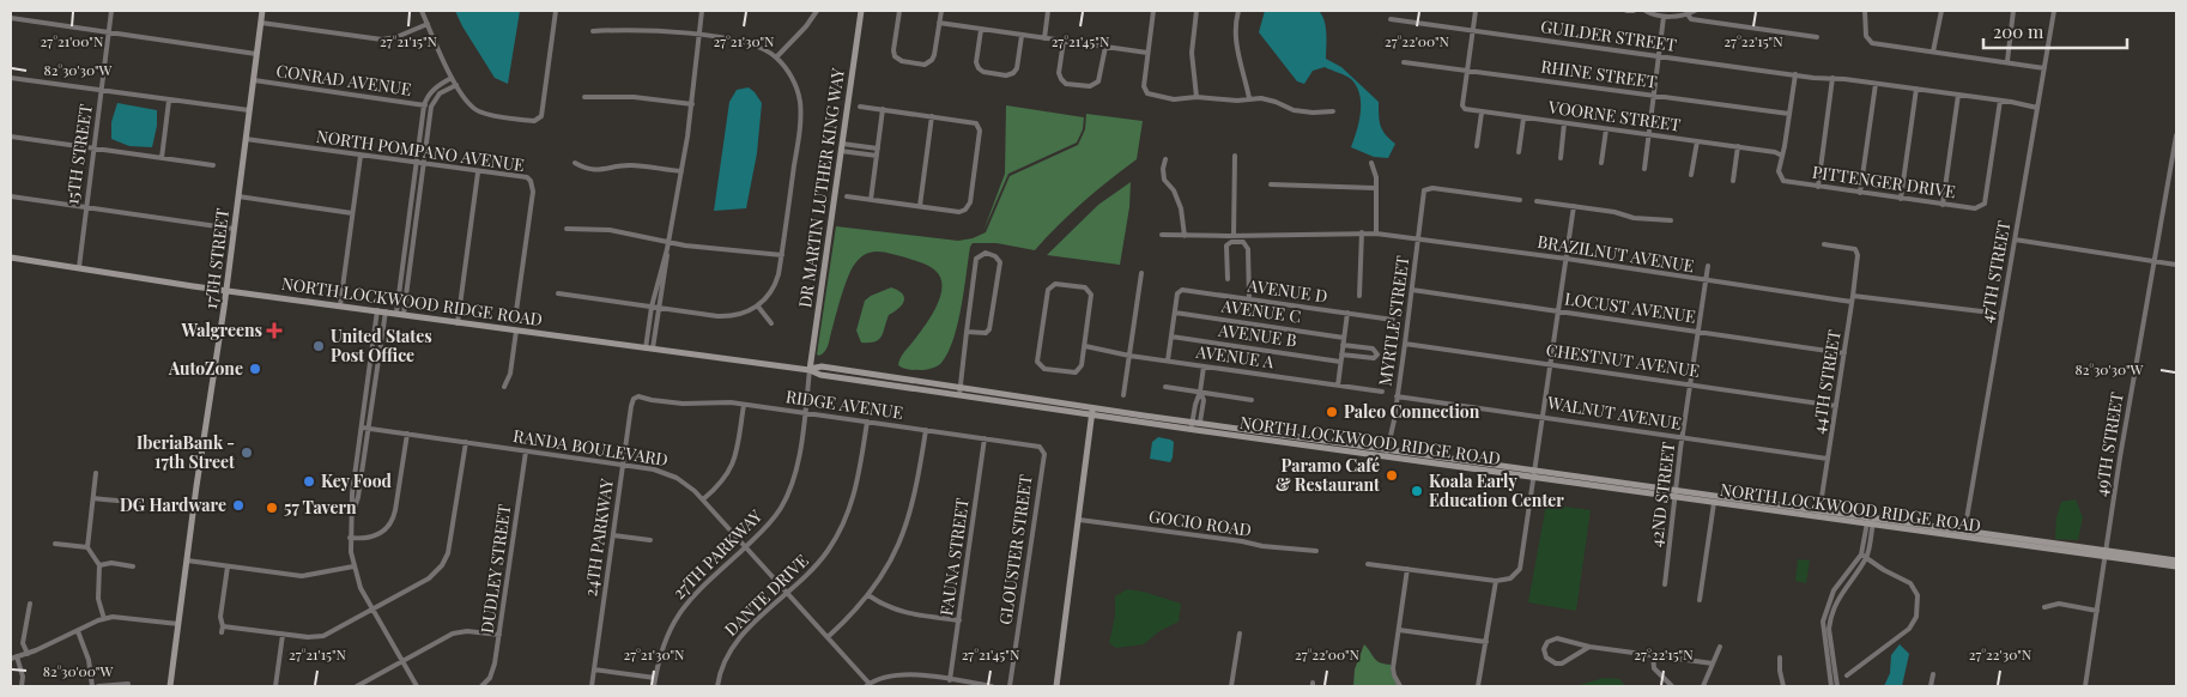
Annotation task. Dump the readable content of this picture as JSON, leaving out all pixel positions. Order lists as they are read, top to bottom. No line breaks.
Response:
{"streets":{"main road":["DR MARTIN LUTHER KING WAY","17TH STREET","NORTH LOCKWOOD RIDGE ROAD"],"street":["GUILDER STREET","RHINE STREET","CONRAD AVENUE","VOORNE STREET","NORTH POMPANO AVENUE","15TH STREET","PITTENGER DRIVE","BRAZILNUT AVENUE","47TH STREET","AVENUE D","LOCUST AVENUE","AVENUE C","MYRTLE STREET","AVENUE B","AVENUE A","CHESTNUT AVENUE","44TH STREET","RIDGE AVENUE","WALNUT AVENUE","49TH STREET","RANDA BOULEVARD","42ND STREET","GOCIO ROAD","24TH PARKWAY","GLOUSTER STREET","27TH PARKWAY","FAUNA STREET","DUDLEY STREET","DANTE DRIVE"]},"crossings":[["GUILDER STREET","PITTENGER DRIVE"],["GUILDER STREET","47TH STREET"],["RHINE STREET","VOORNE STREET"],["RHINE STREET","PITTENGER DRIVE"],["CONRAD AVENUE","17TH STREET"],["VOORNE STREET","PITTENGER DRIVE"],["NORTH POMPANO AVENUE","17TH STREET"],["15TH STREET","NORTH LOCKWOOD RIDGE ROAD"],["DR MARTIN LUTHER KING WAY","NORTH LOCKWOOD RIDGE ROAD"],["DR MARTIN LUTHER KING WAY","27TH PARKWAY"],["BRAZILNUT AVENUE","MYRTLE STREET"],["BRAZILNUT AVENUE","44TH STREET"],["BRAZILNUT AVENUE","42ND STREET"],["17TH STREET","NORTH LOCKWOOD RIDGE ROAD"],["47TH STREET","NORTH LOCKWOOD RIDGE ROAD"],["AVENUE D","AVENUE C"],["NORTH LOCKWOOD RIDGE ROAD","MYRTLE STREET"],["NORTH LOCKWOOD RIDGE ROAD","44TH STREET"],["NORTH LOCKWOOD RIDGE ROAD","49TH STREET"],["NORTH LOCKWOOD RIDGE ROAD","42ND STREET"],["NORTH LOCKWOOD RIDGE ROAD","27TH PARKWAY"],["LOCUST AVENUE","MYRTLE STREET"],["LOCUST AVENUE","44TH STREET"],["LOCUST AVENUE","42ND STREET"],["MYRTLE STREET","CHESTNUT AVENUE"],["MYRTLE STREET","WALNUT AVENUE"],["CHESTNUT AVENUE","44TH STREET"],["CHESTNUT AVENUE","42ND STREET"],["44TH STREET","WALNUT AVENUE"],["RIDGE AVENUE","24TH PARKWAY"],["RIDGE AVENUE","GLOUSTER STREET"],["RIDGE AVENUE","27TH PARKWAY"],["RIDGE AVENUE","FAUNA STREET"],["RIDGE AVENUE","DANTE DRIVE"],["WALNUT AVENUE","42ND STREET"],["RANDA BOULEVARD","24TH PARKWAY"],["RANDA BOULEVARD","27TH PARKWAY"],["RANDA BOULEVARD","DUDLEY STREET"],["RANDA BOULEVARD","DANTE DRIVE"]],"places":{"health":["Walgreens"],"other":["United States Post Office","AutoZone","Paleo Connection","IberiaBank - 17th Street","Paramo Café & Restaurant","Key Food","Koala Early Education Center","DG Hardware","57 Tavern"]},"scale_bar":"200 m","coordinates":["27°21'00\"N","27°21'15\"N","27°21'30\"N","27°21'45\"N","27°22'00\"N","27°22'15\"N","82°30'30\"W","27°22'30\"N","82°30'00\"W"]}
